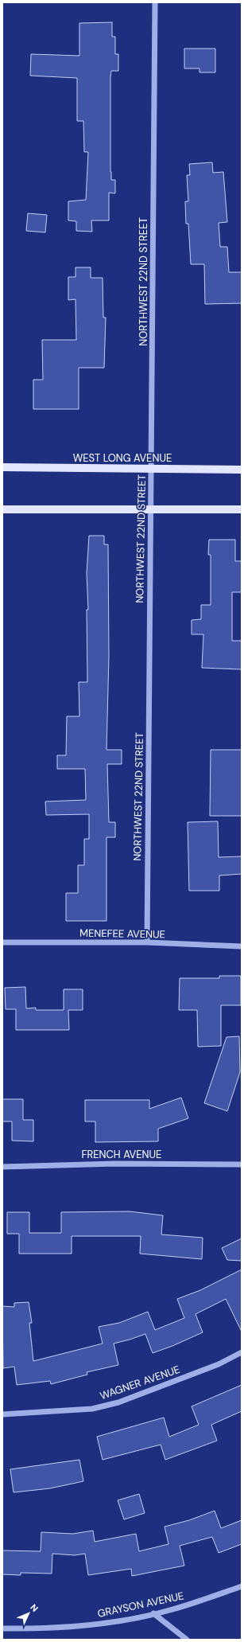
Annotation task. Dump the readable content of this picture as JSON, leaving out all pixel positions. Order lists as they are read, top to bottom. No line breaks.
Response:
{"streets":{"main road":["WEST LONG AVENUE"],"street":["NORTHWEST 22ND STREET","MENEFEE AVENUE","FRENCH AVENUE","WAGNER AVENUE","GRAYSON AVENUE"]},"crossings":[["NORTHWEST 22ND STREET","WEST LONG AVENUE"],["NORTHWEST 22ND STREET","MENEFEE AVENUE"]],"north":"top right"}
